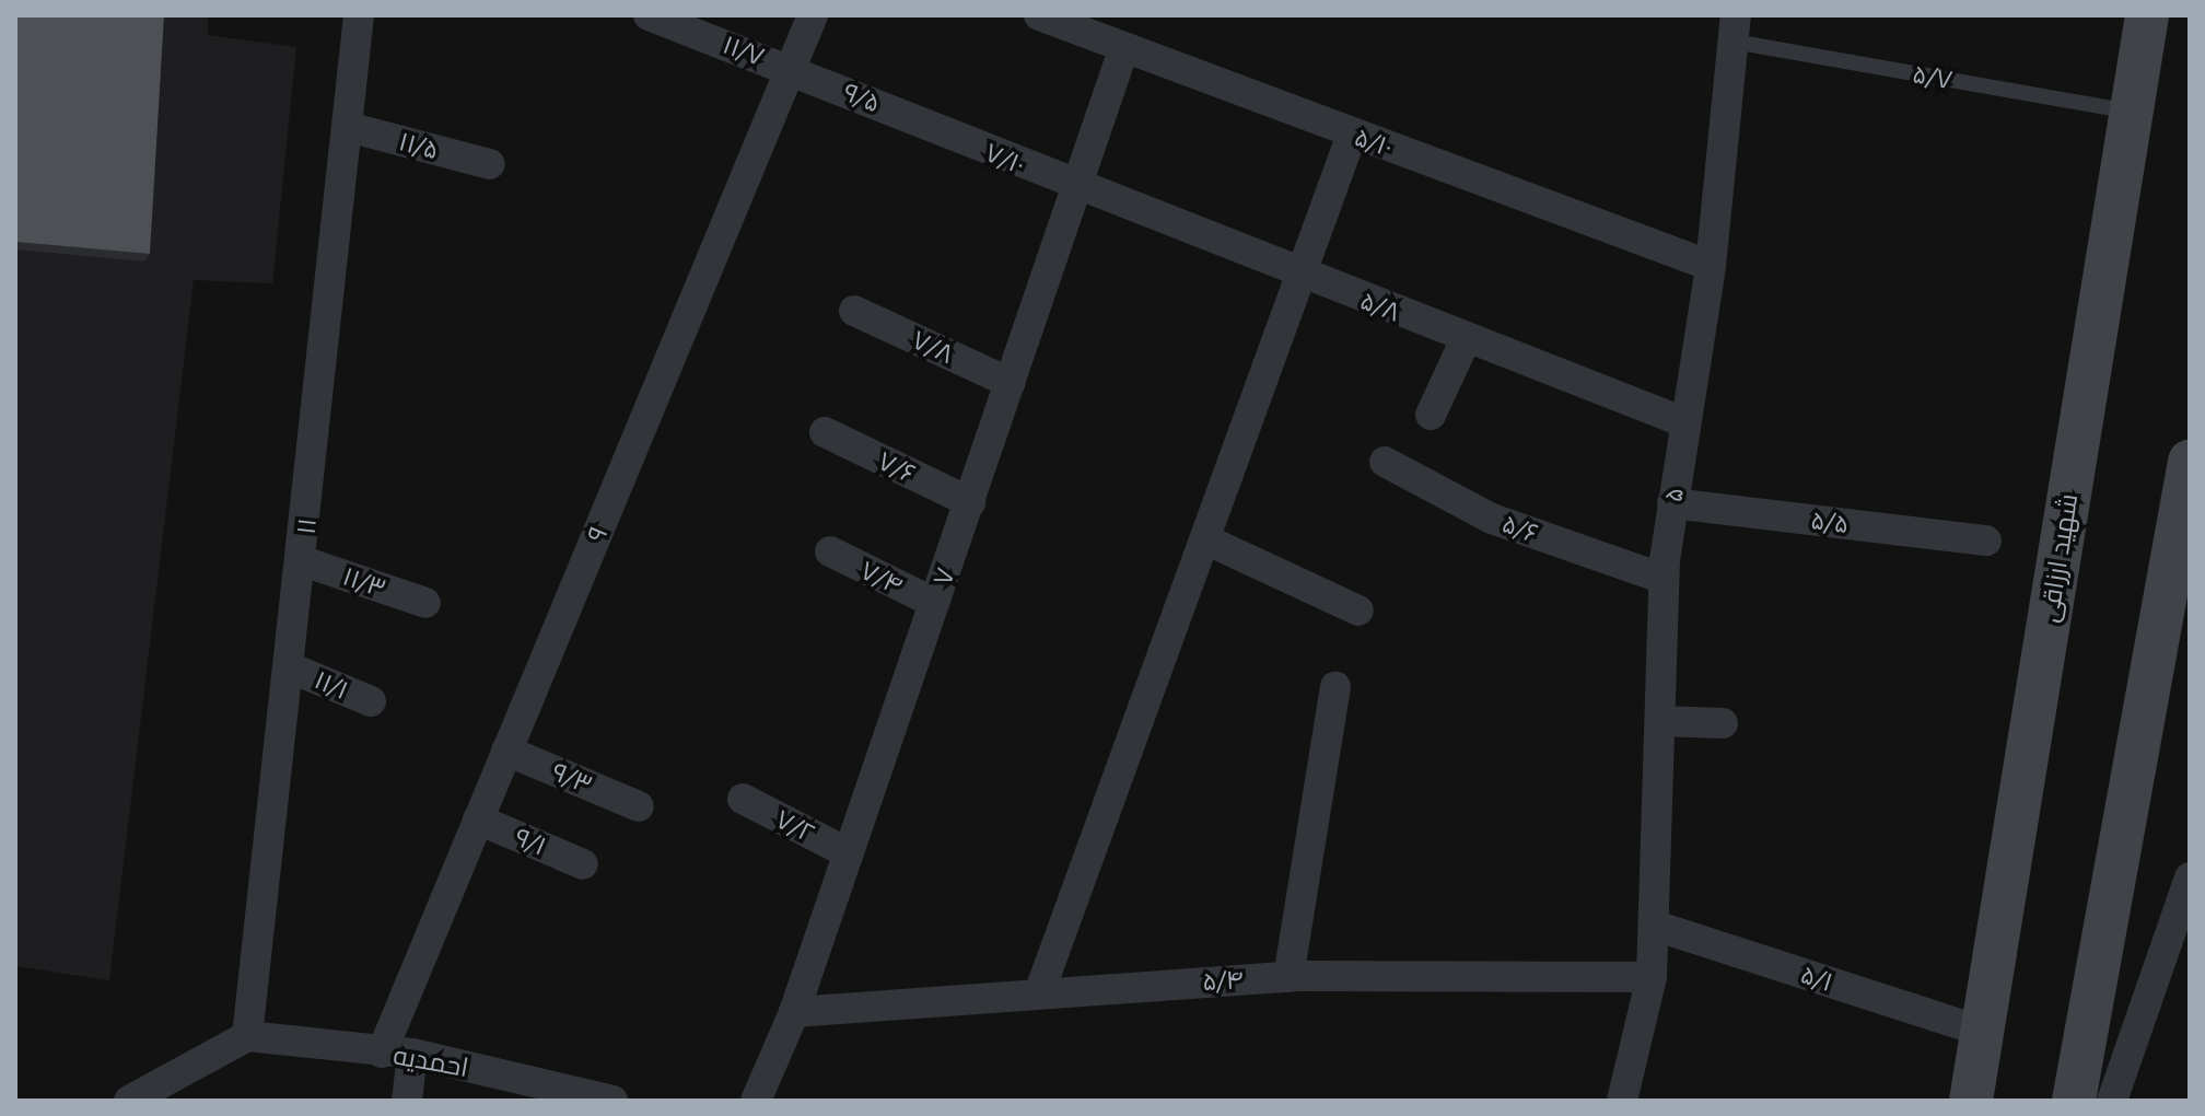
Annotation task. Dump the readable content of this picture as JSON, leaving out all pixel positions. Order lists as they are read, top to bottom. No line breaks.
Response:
{"streets":{"street":["۱۱/۷","۹/۵","۵/۱۰","۱۱/۵","۷/۱۰","۵/۸","۷/۸","۷/۶","۵","۵/۵","۱۱","۵/۶","۹","شهید ارزاقی","۷","۷/۴","۱۱/۳","۱۱/۱","۹/۳","۷/۲","۹/۱","۵/۱","۵/۴","احمدیه"],"lane":["۵/۷"]},"crossings":[["۱۱/۷","۹/۵"],["۱۱/۷","۹"],["۵/۷","۵"],["۵/۷","شهید ارزاقی"],["۹/۵","۷/۱۰"],["۹/۵","۹"],["۵/۱۰","۵"],["۵/۱۰","۷"],["۱۱/۵","۱۱"],["۷/۱۰","۵/۸"],["۷/۱۰","۷"],["۵/۸","۵"],["۵/۸","۷"],["۷/۸","۷"],["۷/۶","۷"],["۵","۵/۵"],["۵","۵/۶"],["۵","۵/۱"],["۵","۵/۴"],["۱۱","۱۱/۳"],["۱۱","۱۱/۱"],["۱۱","احمدیه"],["۹","۹/۳"],["۹","۹/۱"],["۹","احمدیه"],["شهید ارزاقی","۵/۱"],["۷","۷/۴"],["۷","۷/۲"],["۷","۵/۴"]]}
